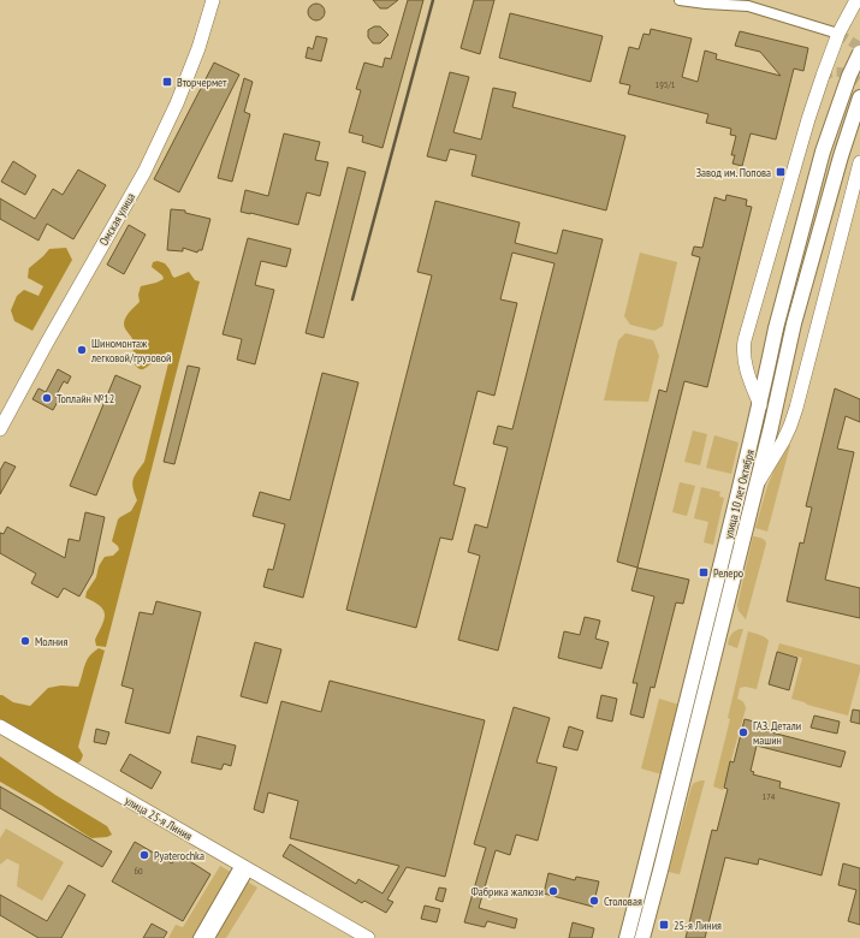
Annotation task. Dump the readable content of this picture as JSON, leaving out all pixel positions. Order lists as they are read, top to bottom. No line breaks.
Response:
{"streets":{"main road":["Омская улица","улица 10 лет Октября","улица 25-я Линия"]},"places":{"transit":["Вторчермет","Завод им. Попова","Релеро","25-я Линия"],"other":["Шиномонтаж легковой/грузовой","Топлайн №12","Молния","ГАЗ. Детали машин","Pyaterochka","Фабрика жалюзи","Столовая"]},"house_numbers":["195/1","174","60"]}
